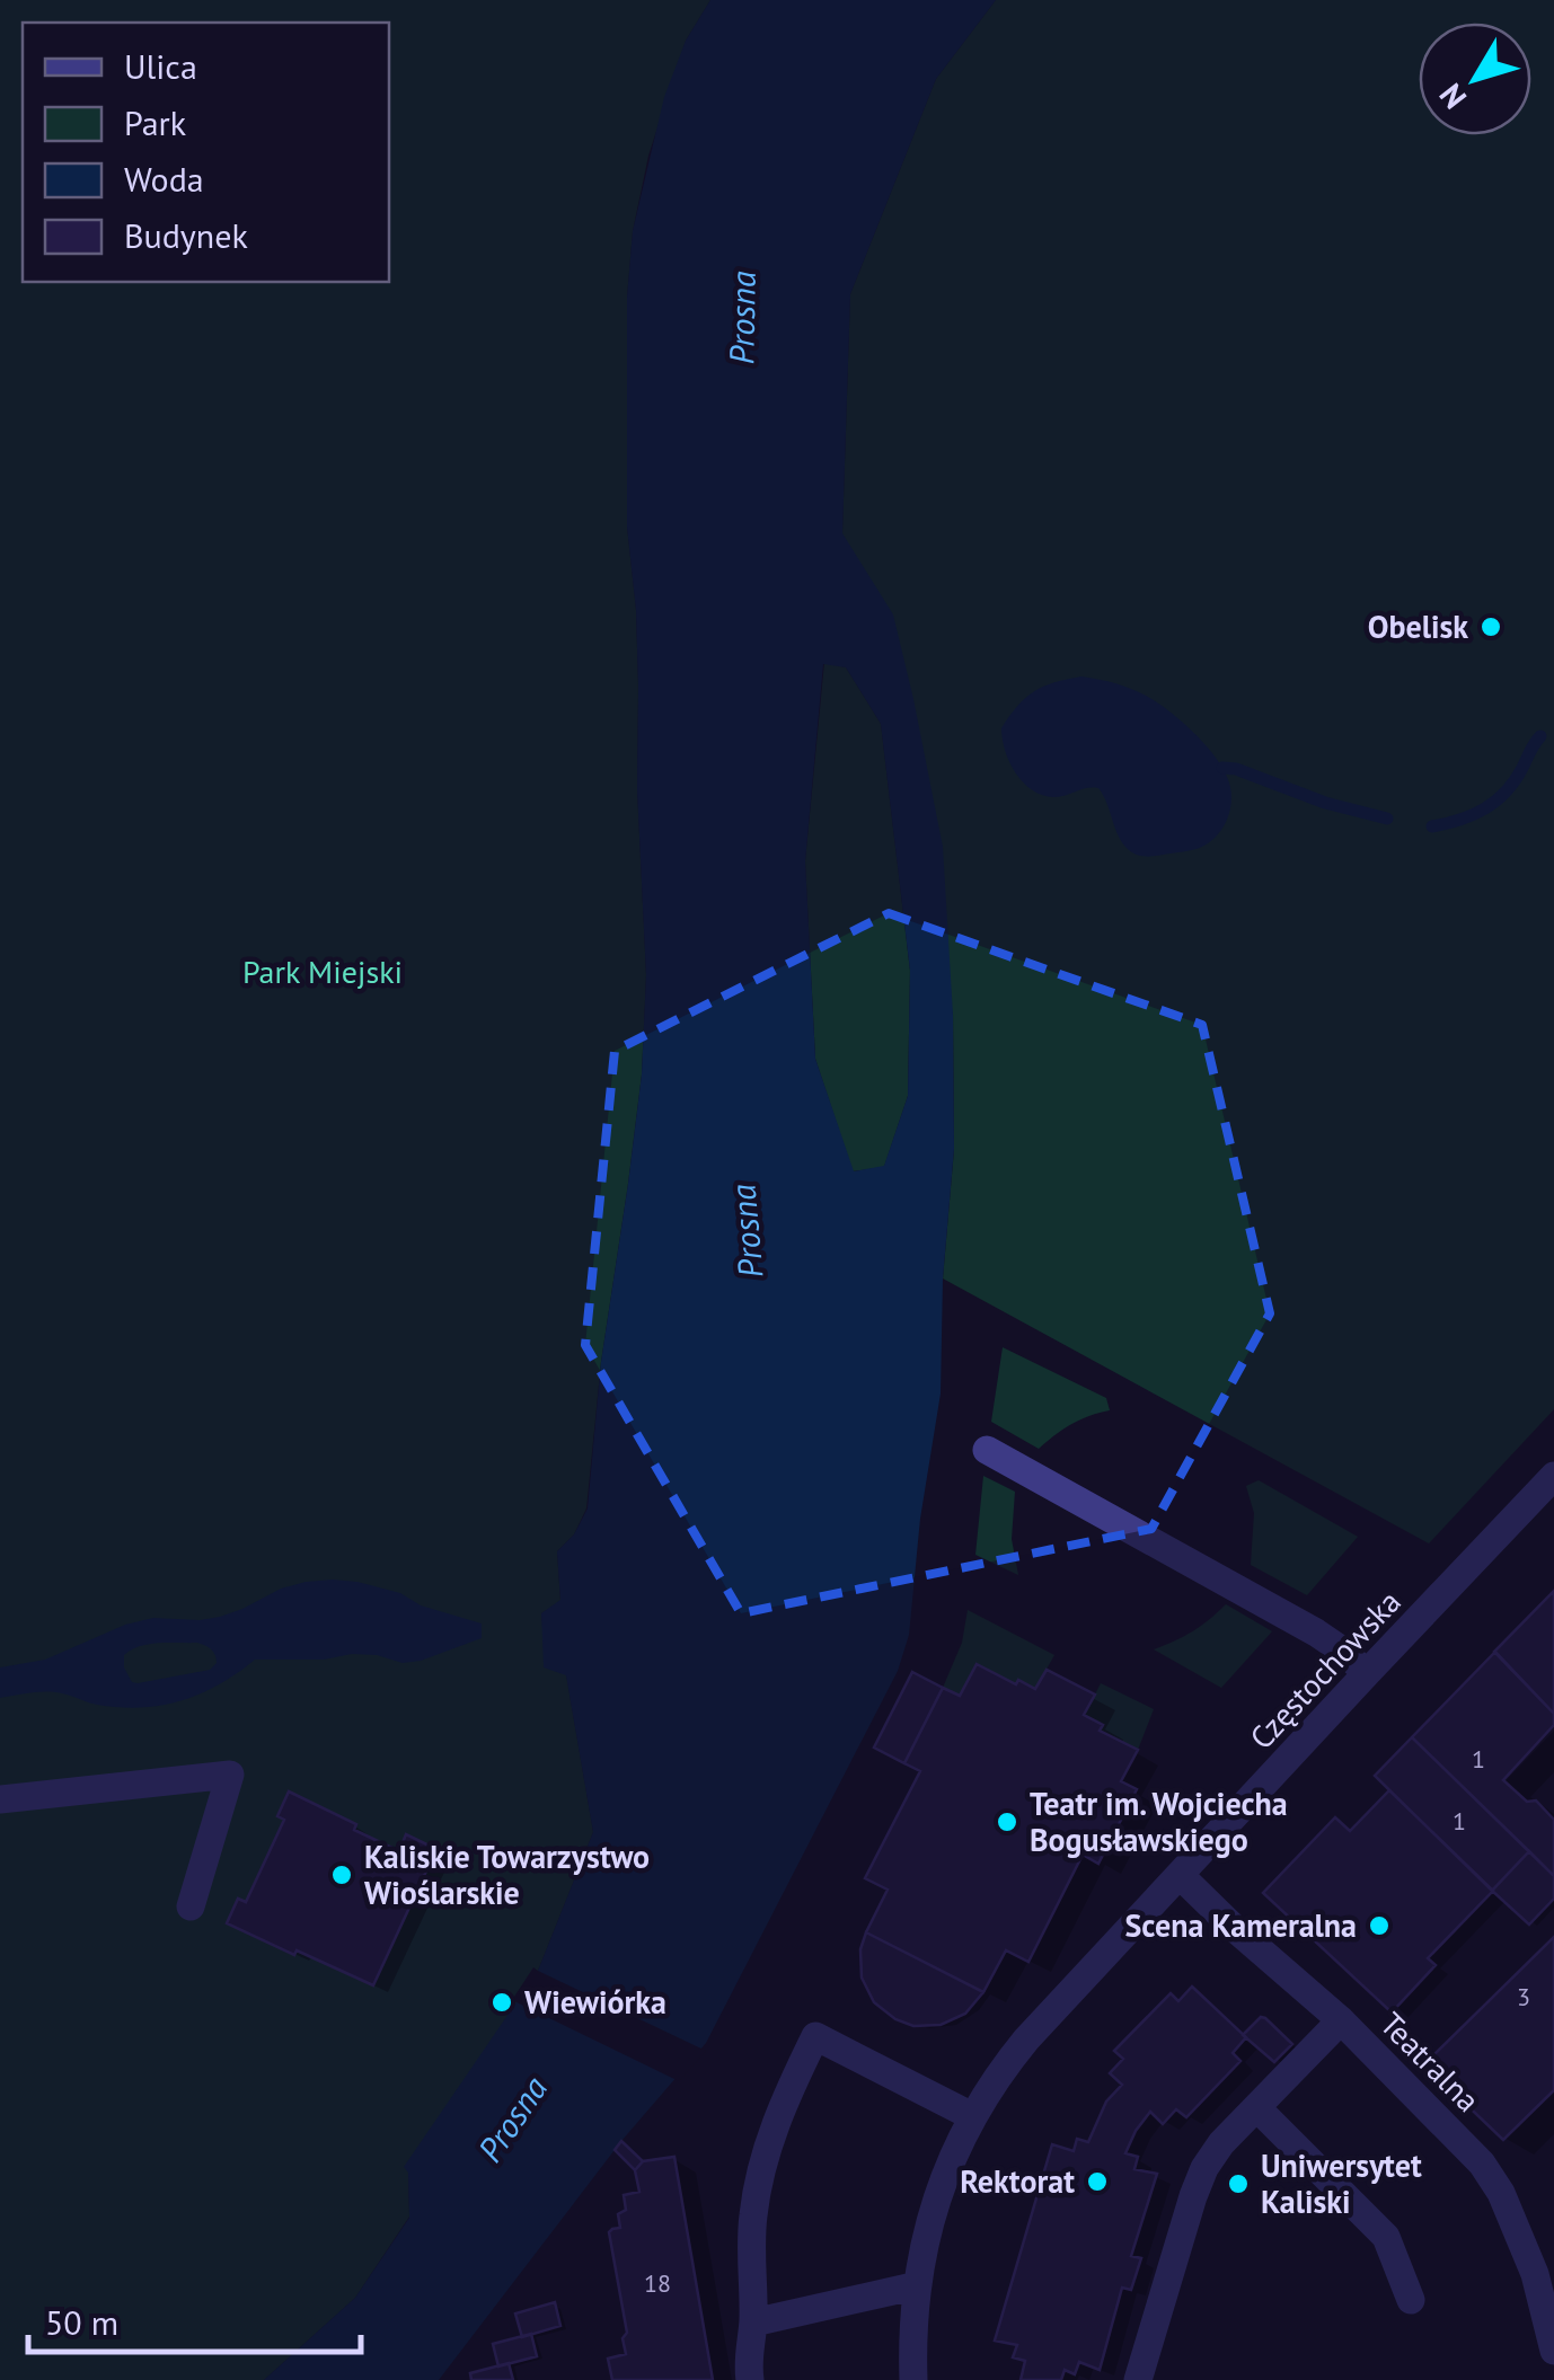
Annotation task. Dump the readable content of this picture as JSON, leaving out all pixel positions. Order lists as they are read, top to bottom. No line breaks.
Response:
{"streets":{"street":["Częstochowska","Teatralna"]},"crossings":[["Częstochowska","Teatralna"]],"water":["Prosna"],"parks":["Park Miejski"],"places":["Obelisk","Teatr im. Wojciecha Bogusławskiego","Kaliskie Towarzystwo Wioślarskie","Scena Kameralna","Wiewiórka","Rektorat","Uniwersytet Kaliski"],"house_numbers":["1","1","3","18"],"legend":["Ulica","Park","Woda","Budynek"],"scale_bar":"50 m","north":"bottom left"}
